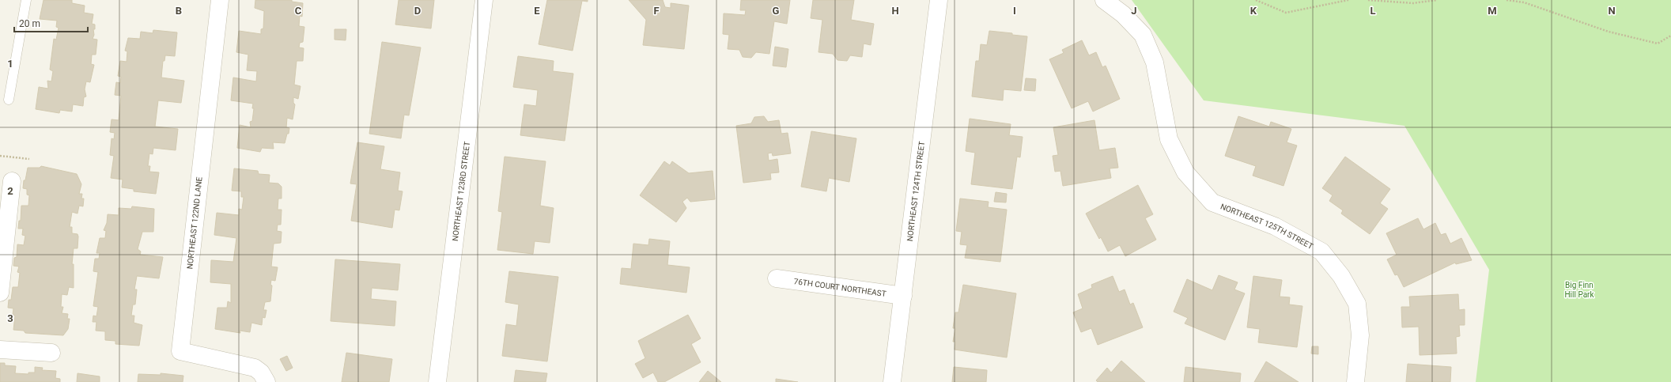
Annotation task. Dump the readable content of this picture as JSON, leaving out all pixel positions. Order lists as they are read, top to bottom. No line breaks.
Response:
{"streets":{"street":["NORTHEAST 123RD STREET","NORTHEAST 124TH STREET","NORTHEAST 122ND LANE","NORTHEAST 125TH STREET","76TH COURT NORTHEAST"]},"crossings":[["NORTHEAST 124TH STREET","76TH COURT NORTHEAST"]],"parks":["Big Finn Hill Park"],"scale_bar":"20 m","grid":{"columns":["B","C","D","E","F","G","H","I","J","K","L","M","N"],"rows":["1","2","3"]}}
